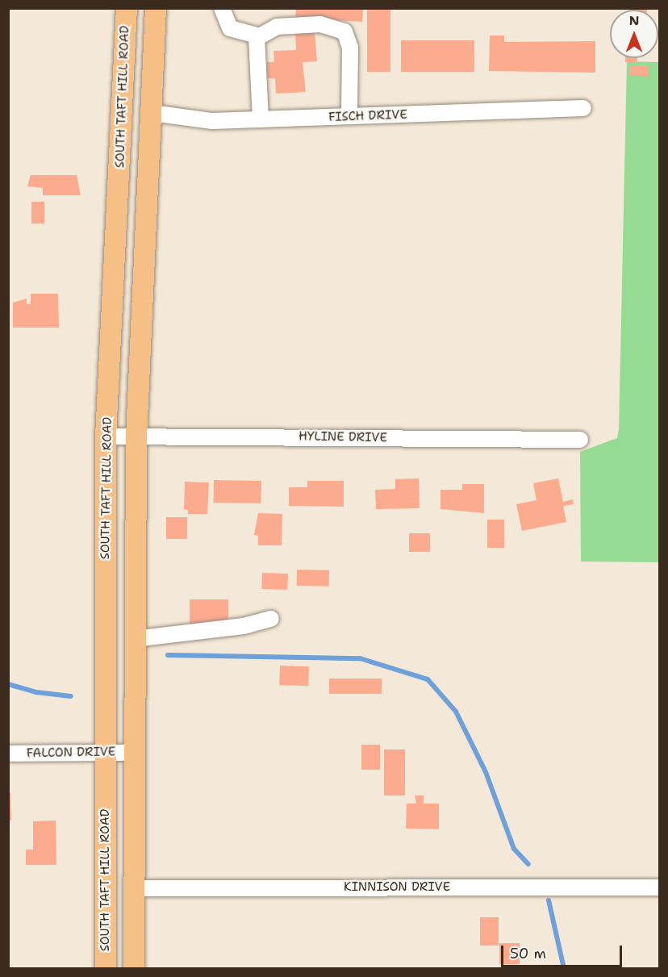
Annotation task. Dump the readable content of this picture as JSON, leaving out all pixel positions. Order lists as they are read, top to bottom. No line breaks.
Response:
{"streets":{"main road":["SOUTH TAFT HILL ROAD"],"street":["FISCH DRIVE","HYLINE DRIVE","FALCON DRIVE","KINNISON DRIVE"]},"crossings":[["SOUTH TAFT HILL ROAD","HYLINE DRIVE"],["SOUTH TAFT HILL ROAD","FALCON DRIVE"]],"scale_bar":"50 m","north":"top"}
